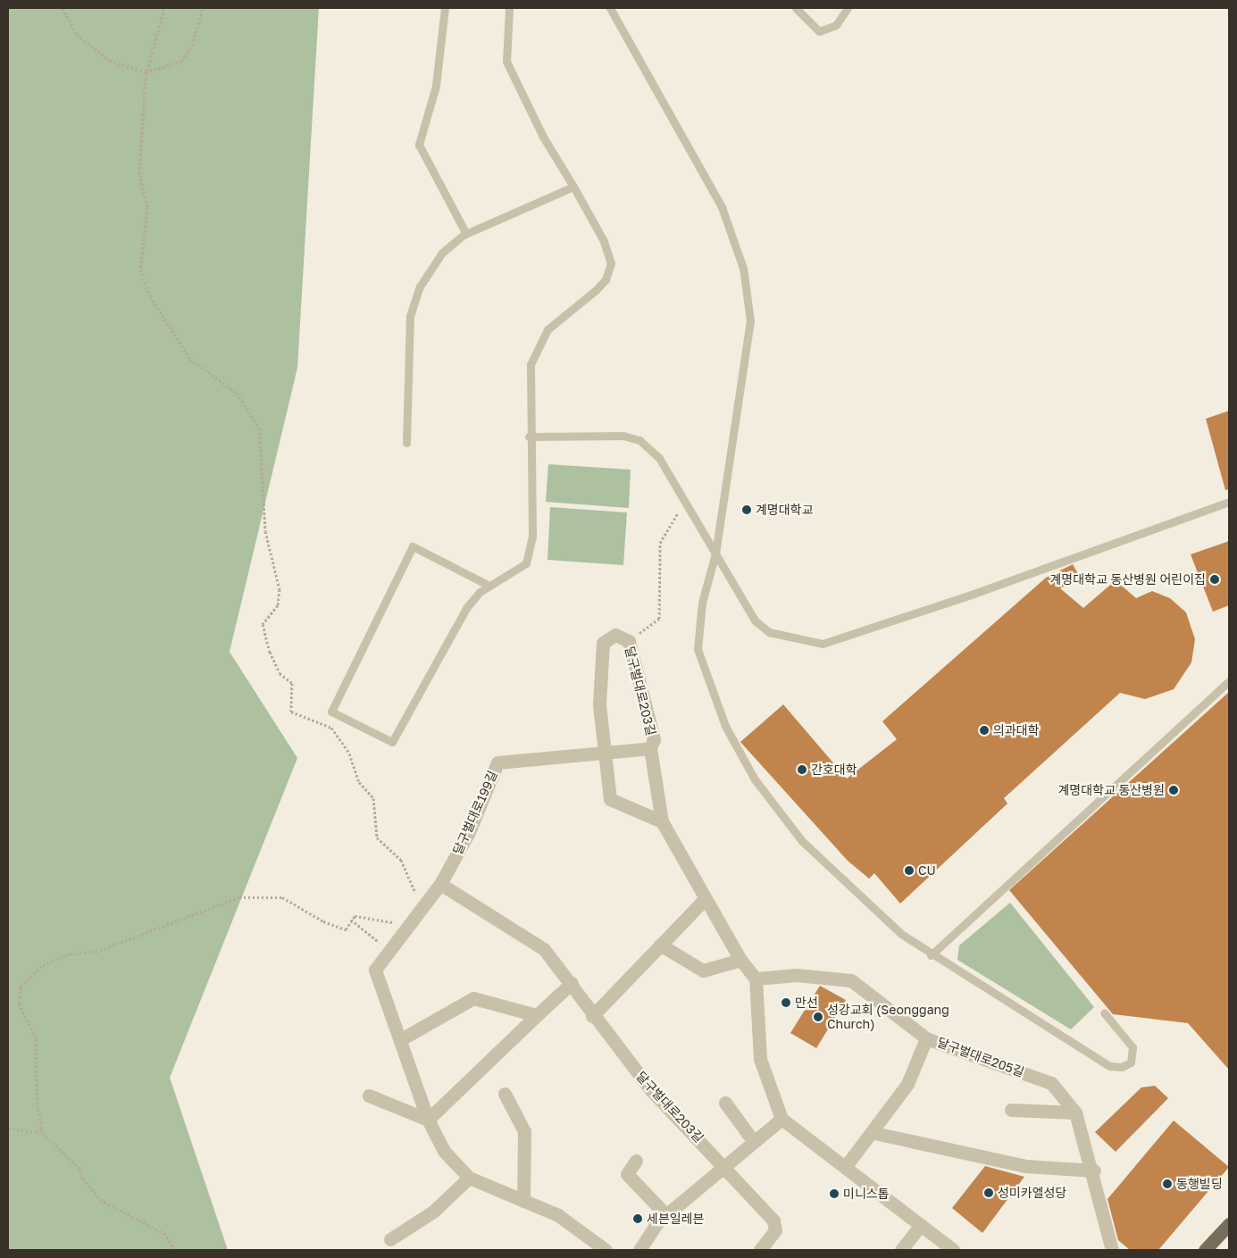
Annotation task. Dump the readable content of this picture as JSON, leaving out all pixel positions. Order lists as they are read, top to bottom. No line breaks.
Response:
{"streets":{"street":["달구벌대로203길","달구벌대로199길","달구벌대로205길"]},"crossings":[["달구벌대로203길","달구벌대로199길"],["달구벌대로203길","달구벌대로205길"]],"places":["계명대학교","계명대학교 동산병원 어린이집","의과대학","간호대학","계명대학교 동산병원","CU","만선","성강교회 (Seonggang Church)","동행빌딩","성미카엘성당","미니스톱","세븐일레븐"]}
